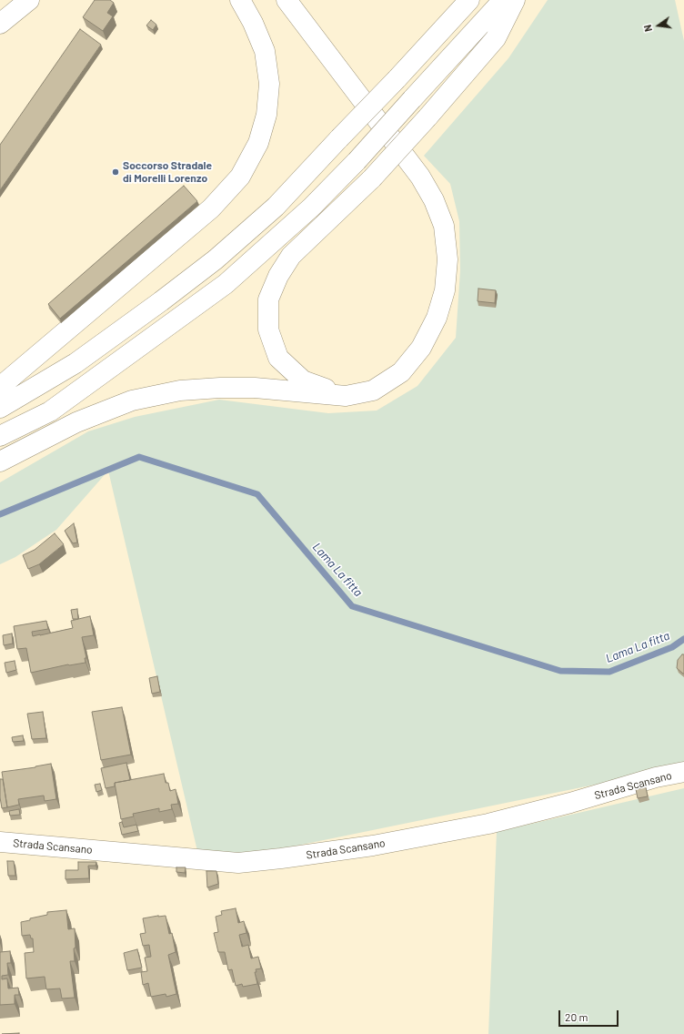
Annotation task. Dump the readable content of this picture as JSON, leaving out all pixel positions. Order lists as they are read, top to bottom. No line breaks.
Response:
{"streets":{"main road":["Strada Scansano"]},"water":["Lama La fitta"],"places":["Soccorso Stradale di Morelli Lorenzo"],"scale_bar":"20 m","north":"left"}
